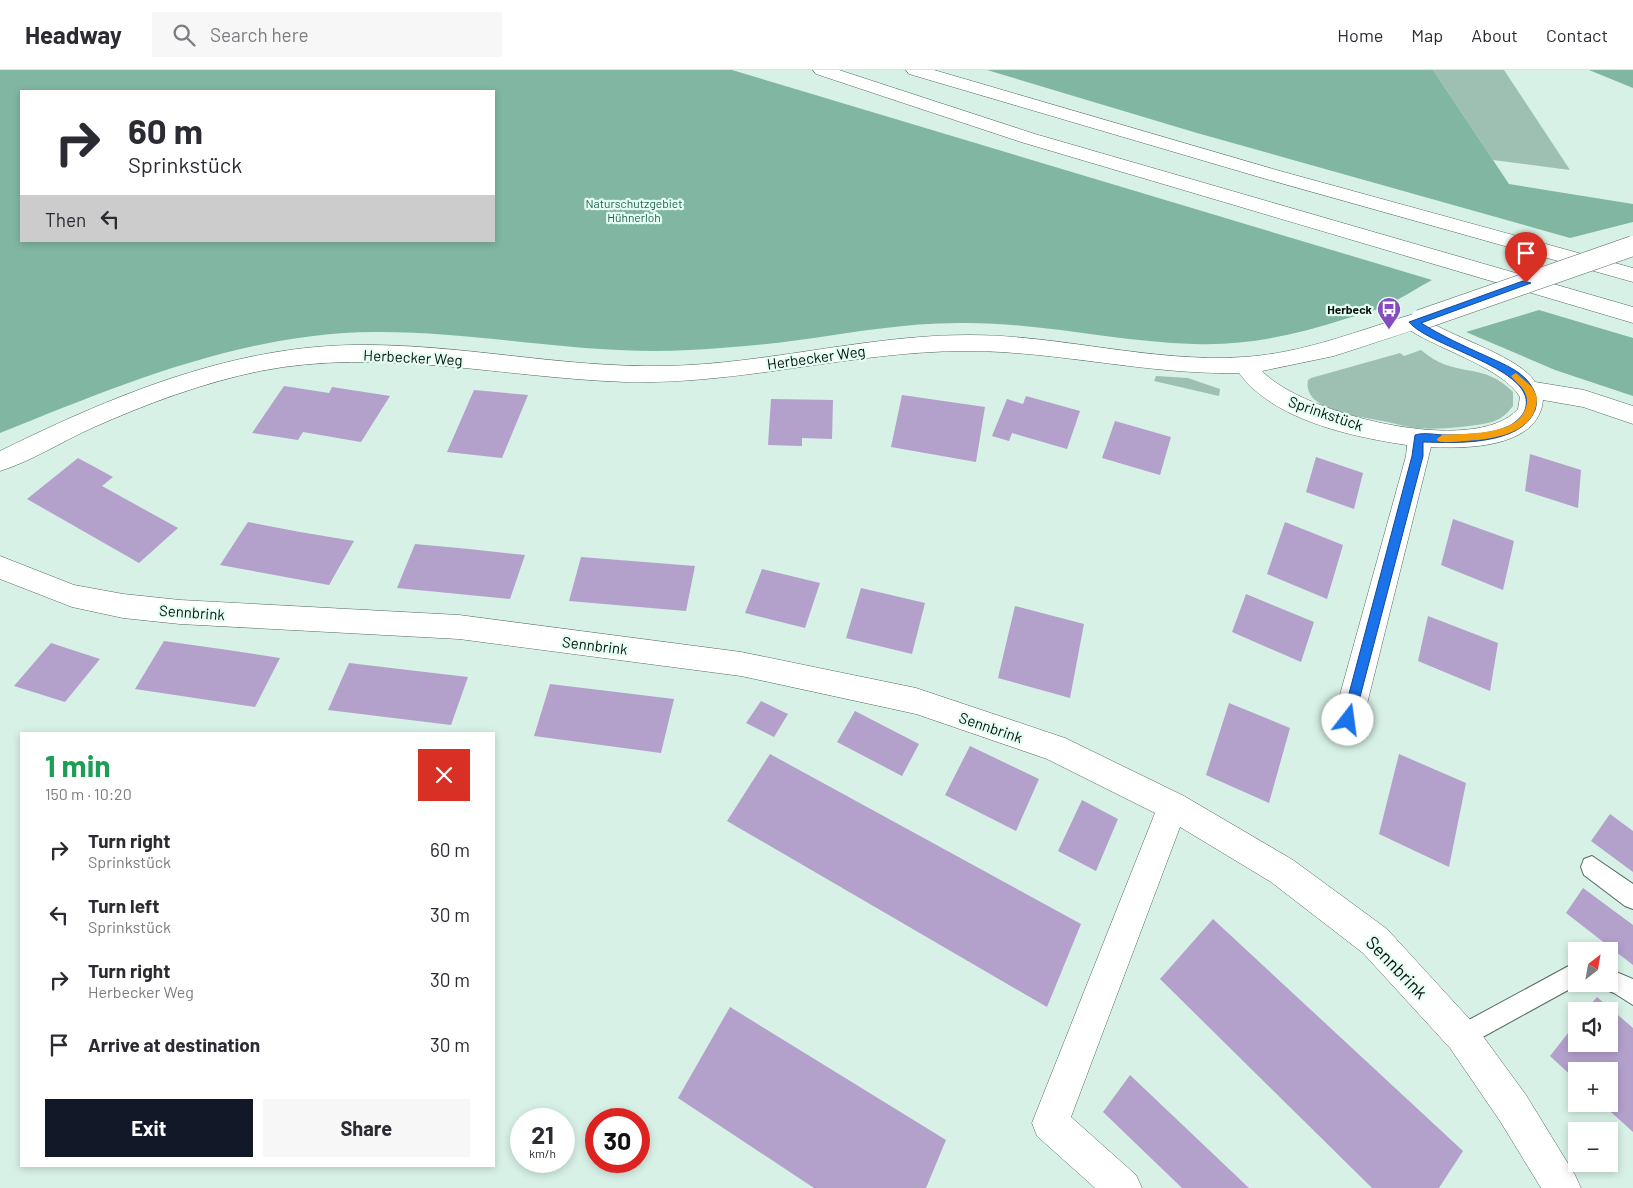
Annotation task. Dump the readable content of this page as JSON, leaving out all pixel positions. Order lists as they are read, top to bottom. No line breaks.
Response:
{"streets":{"main road":["Herbecker Weg","Sprinkstück","Sennbrink"]},"crossings":[["Herbecker Weg","Sprinkstück"]],"parks":["Naturschutzgebiet Hühnerloh"],"places":{"bus stop":["Herbeck"]},"north":"top right","page":{"header":"Headway","search":"Search here","nav":["Home","Map","About","Contact"],"turn":["60 m","Sprinkstück"],"then":"Then","heading":["1 min","150 m · 10:20"],"list":[{"name":"Turn right","note":"Sprinkstück","value":"60 m"},{"name":"Turn left","note":"Sprinkstück","value":"30 m"},{"name":"Turn right","note":"Herbecker Weg","value":"30 m"},{"name":"Arrive at destination","value":"30 m"}],"map_buttons":["+","−"],"buttons":["Exit","Share"],"speed":"21 km/h","limit":"30"}}
